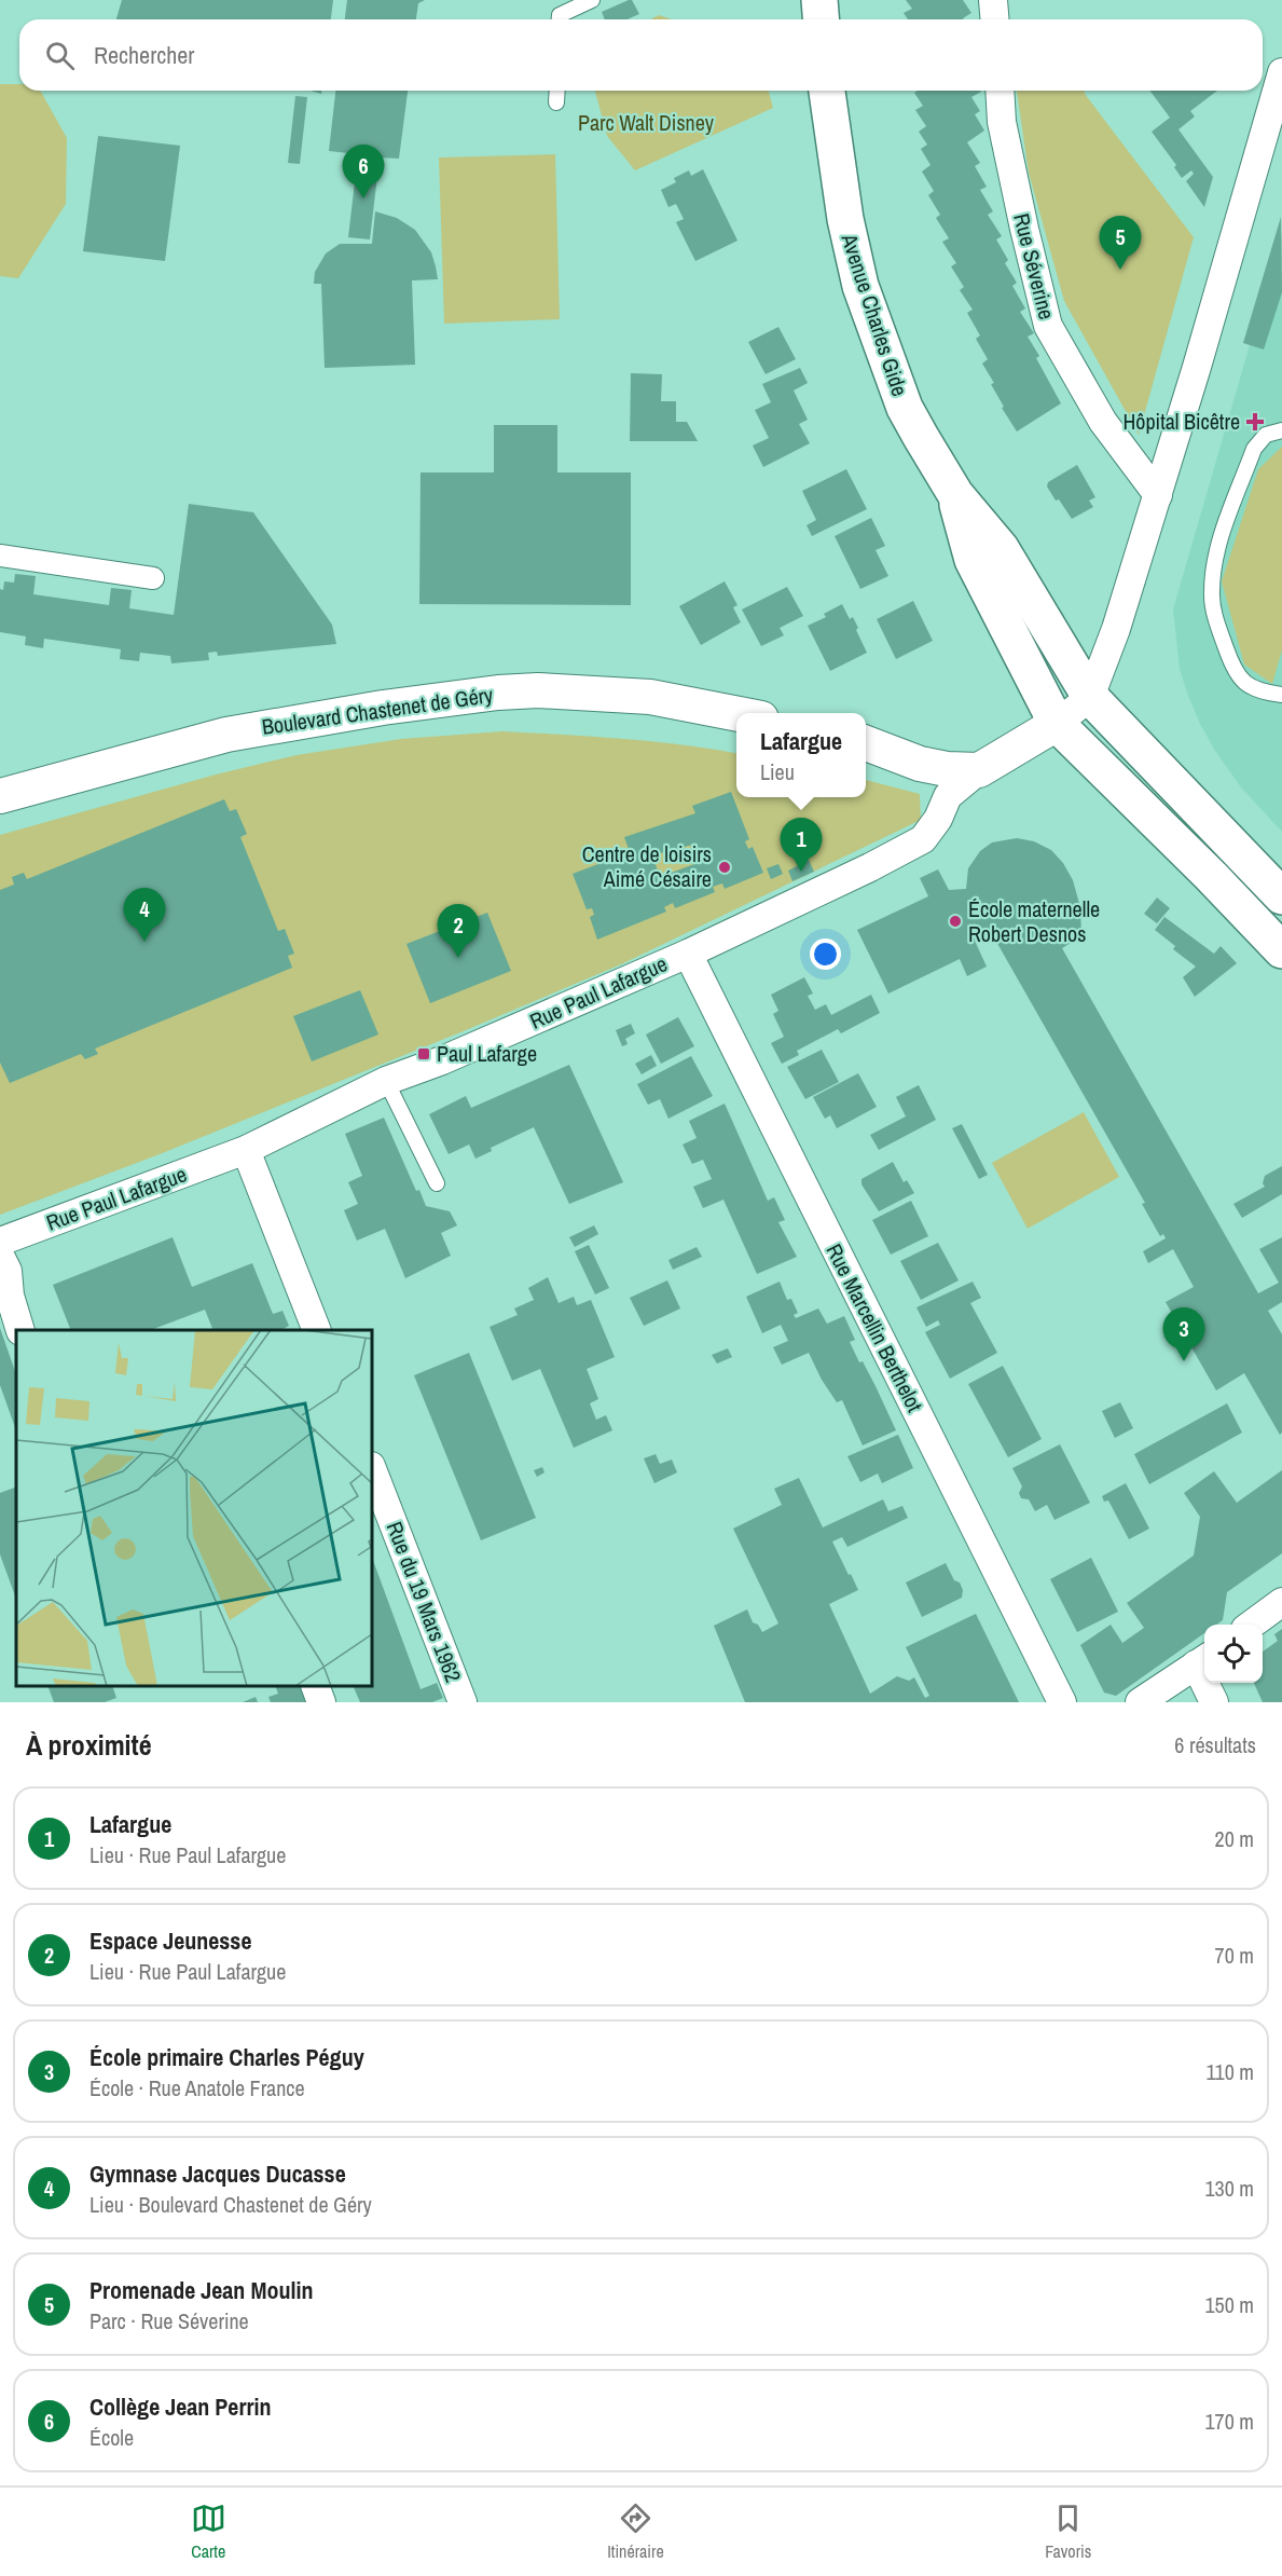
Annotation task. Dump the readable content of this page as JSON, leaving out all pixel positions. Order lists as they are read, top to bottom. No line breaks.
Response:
{"streets":{"main road":["Avenue Charles Gide"],"street":["Rue Séverine","Boulevard Chastenet de Géry","Rue Paul Lafargue","Rue Marcellin Berthelot","Rue du 19 Mars 1962"]},"crossings":[["Rue Paul Lafargue","Rue Marcellin Berthelot"]],"parks":["Parc Walt Disney"],"places":{"health":["Hôpital Bicêtre"],"other":["Centre de loisirs Aimé Césaire","École maternelle Robert Desnos"],"transit":["Paul Lafarge"]},"page":{"search":"Rechercher","pins":["6","5","1","4","2","3"],"popup":["Lafargue","Lieu"],"heading":["À proximité","6 résultats"],"list":[{"mark":"1","name":"Lafargue","note":"Lieu · Rue Paul Lafargue","value":"20 m"},{"mark":"2","name":"Espace Jeunesse","note":"Lieu · Rue Paul Lafargue","value":"70 m"},{"mark":"3","name":"École primaire Charles Péguy","note":"École · Rue Anatole France","value":"110 m"},{"mark":"4","name":"Gymnase Jacques Ducasse","note":"Lieu · Boulevard Chastenet de Géry","value":"130 m"},{"mark":"5","name":"Promenade Jean Moulin","note":"Parc · Rue Séverine","value":"150 m"},{"mark":"6","name":"Collège Jean Perrin","note":"École","value":"170 m"}],"nav":["Carte","Itinéraire","Favoris"]}}
